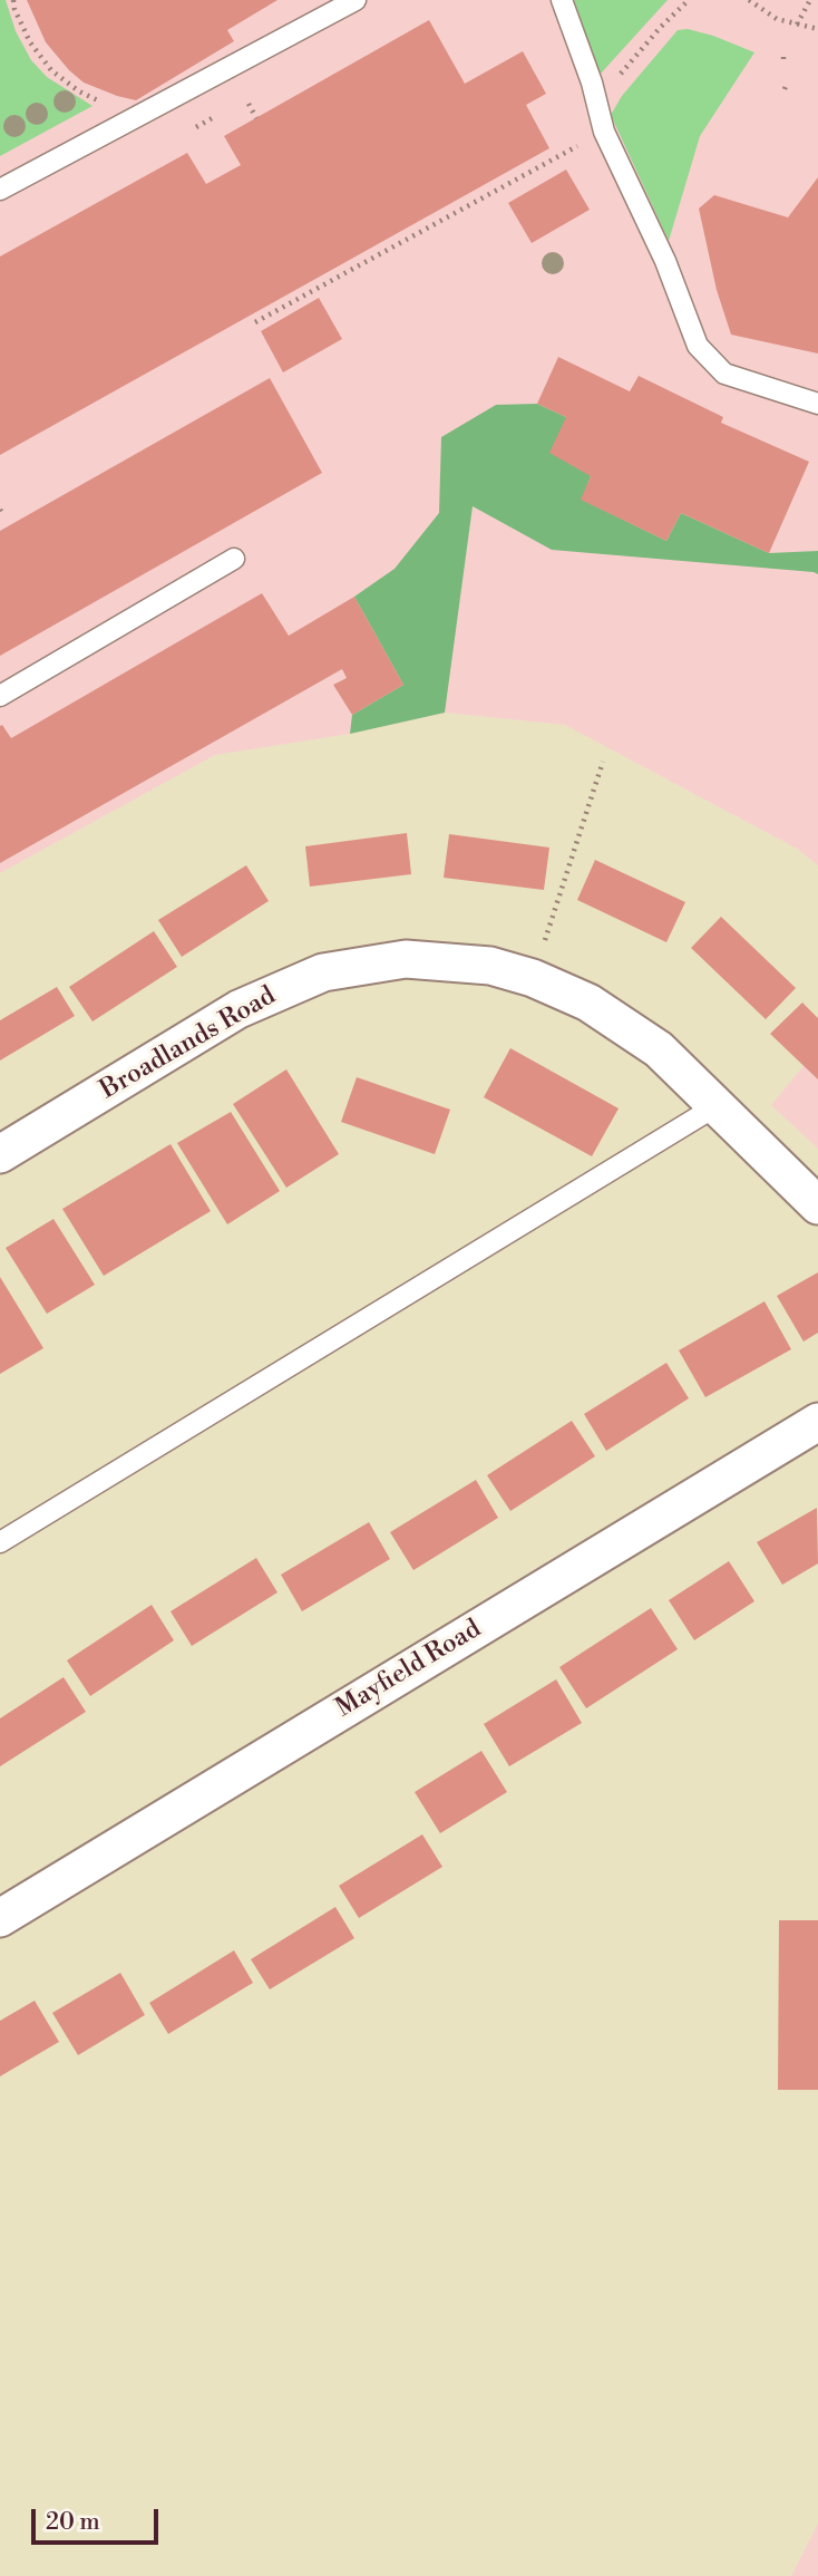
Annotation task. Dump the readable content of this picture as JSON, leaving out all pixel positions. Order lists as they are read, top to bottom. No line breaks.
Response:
{"streets":{"street":["Broadlands Road","Mayfield Road"]},"scale_bar":"20 m"}
